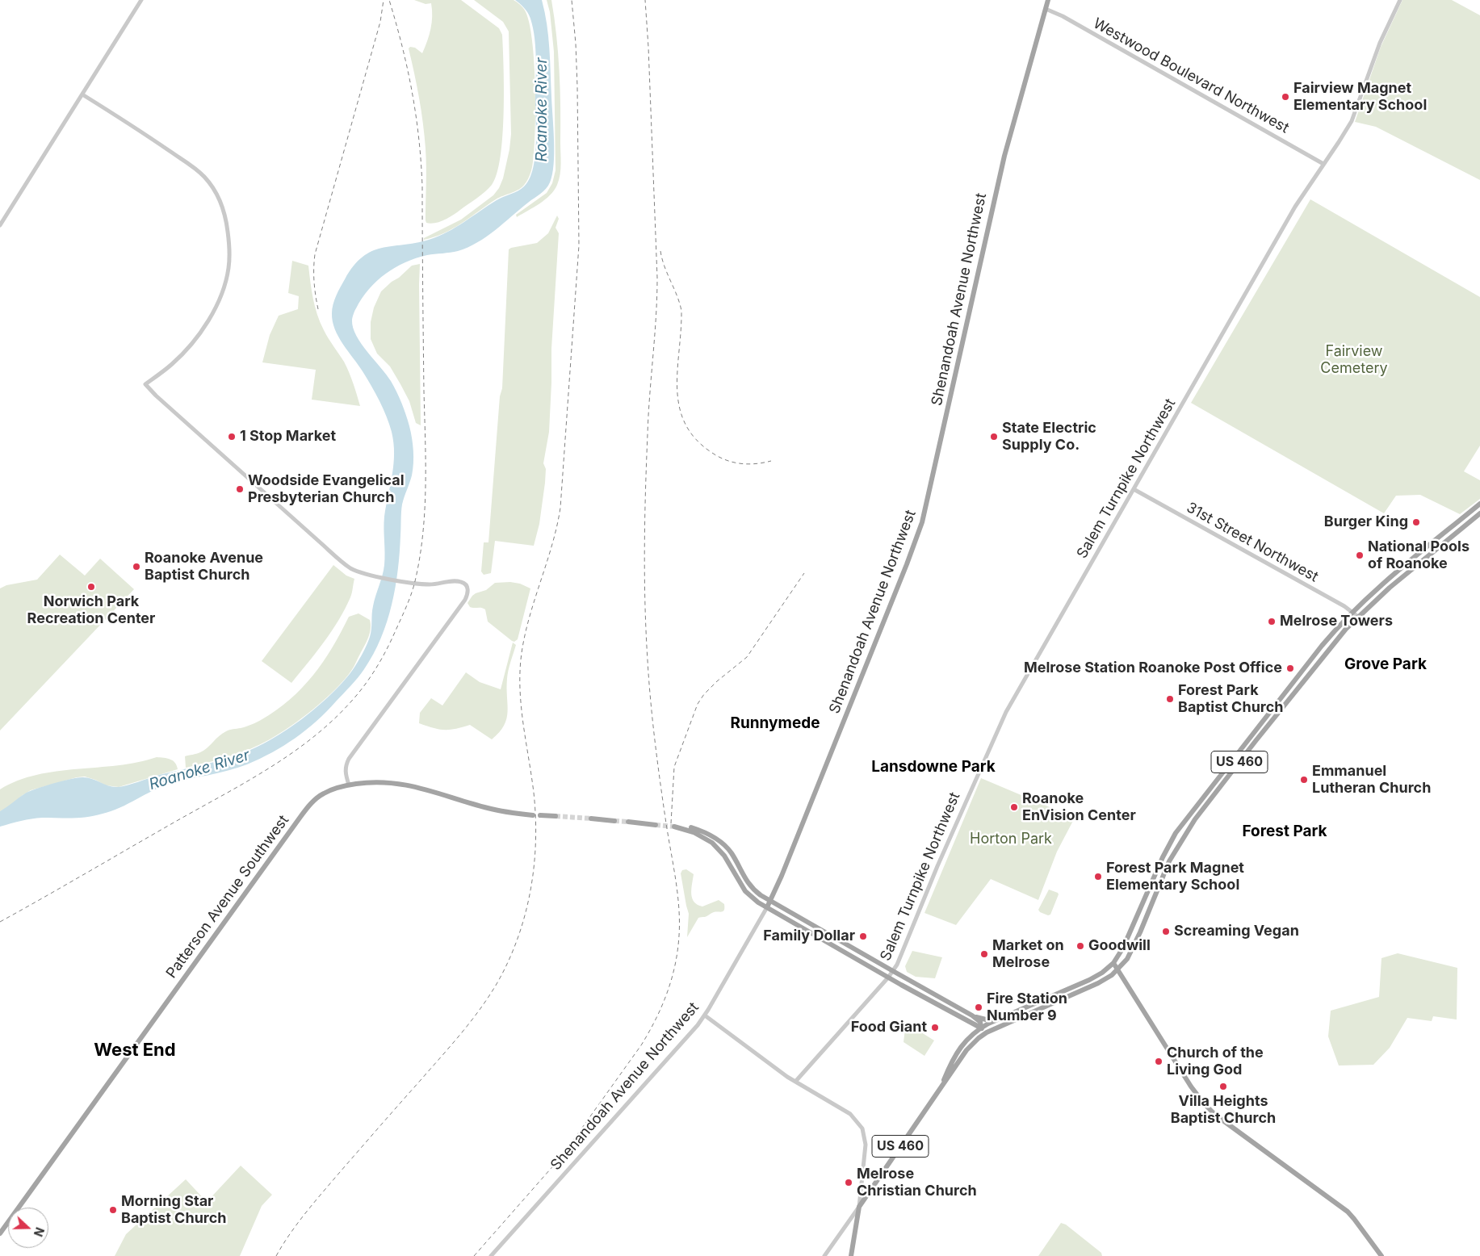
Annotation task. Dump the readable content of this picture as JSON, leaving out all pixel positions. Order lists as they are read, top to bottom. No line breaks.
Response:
{"streets":{"main road":["Shenandoah Avenue Northwest","US 460","Patterson Avenue Southwest"],"street":["Westwood Boulevard Northwest","Salem Turnpike Northwest","31st Street Northwest"]},"crossings":[["Westwood Boulevard Northwest","Shenandoah Avenue Northwest"],["Westwood Boulevard Northwest","Salem Turnpike Northwest"],["Salem Turnpike Northwest","31st Street Northwest"],["31st Street Northwest","US 460"]],"districts":["Grove Park","Runnymede","Lansdowne Park","Forest Park","West End"],"water":["Roanoke River"],"parks":["Fairview Cemetery","Horton Park"],"places":["Fairview Magnet Elementary School","1 Stop Market","State Electric Supply Co.","Woodside Evangelical Presbyterian Church","Burger King","National Pools of Roanoke","Roanoke Avenue Baptist Church","Norwich Park Recreation Center","Melrose Towers","Melrose Station Roanoke Post Office","Forest Park Baptist Church","Emmanuel Lutheran Church","Roanoke EnVision Center","Forest Park Magnet Elementary School","Screaming Vegan","Family Dollar","Goodwill","Market on Melrose","Fire Station Number 9","Food Giant","Church of the Living God","Villa Heights Baptist Church","Melrose Christian Church","Morning Star Baptist Church"],"north":"right"}
